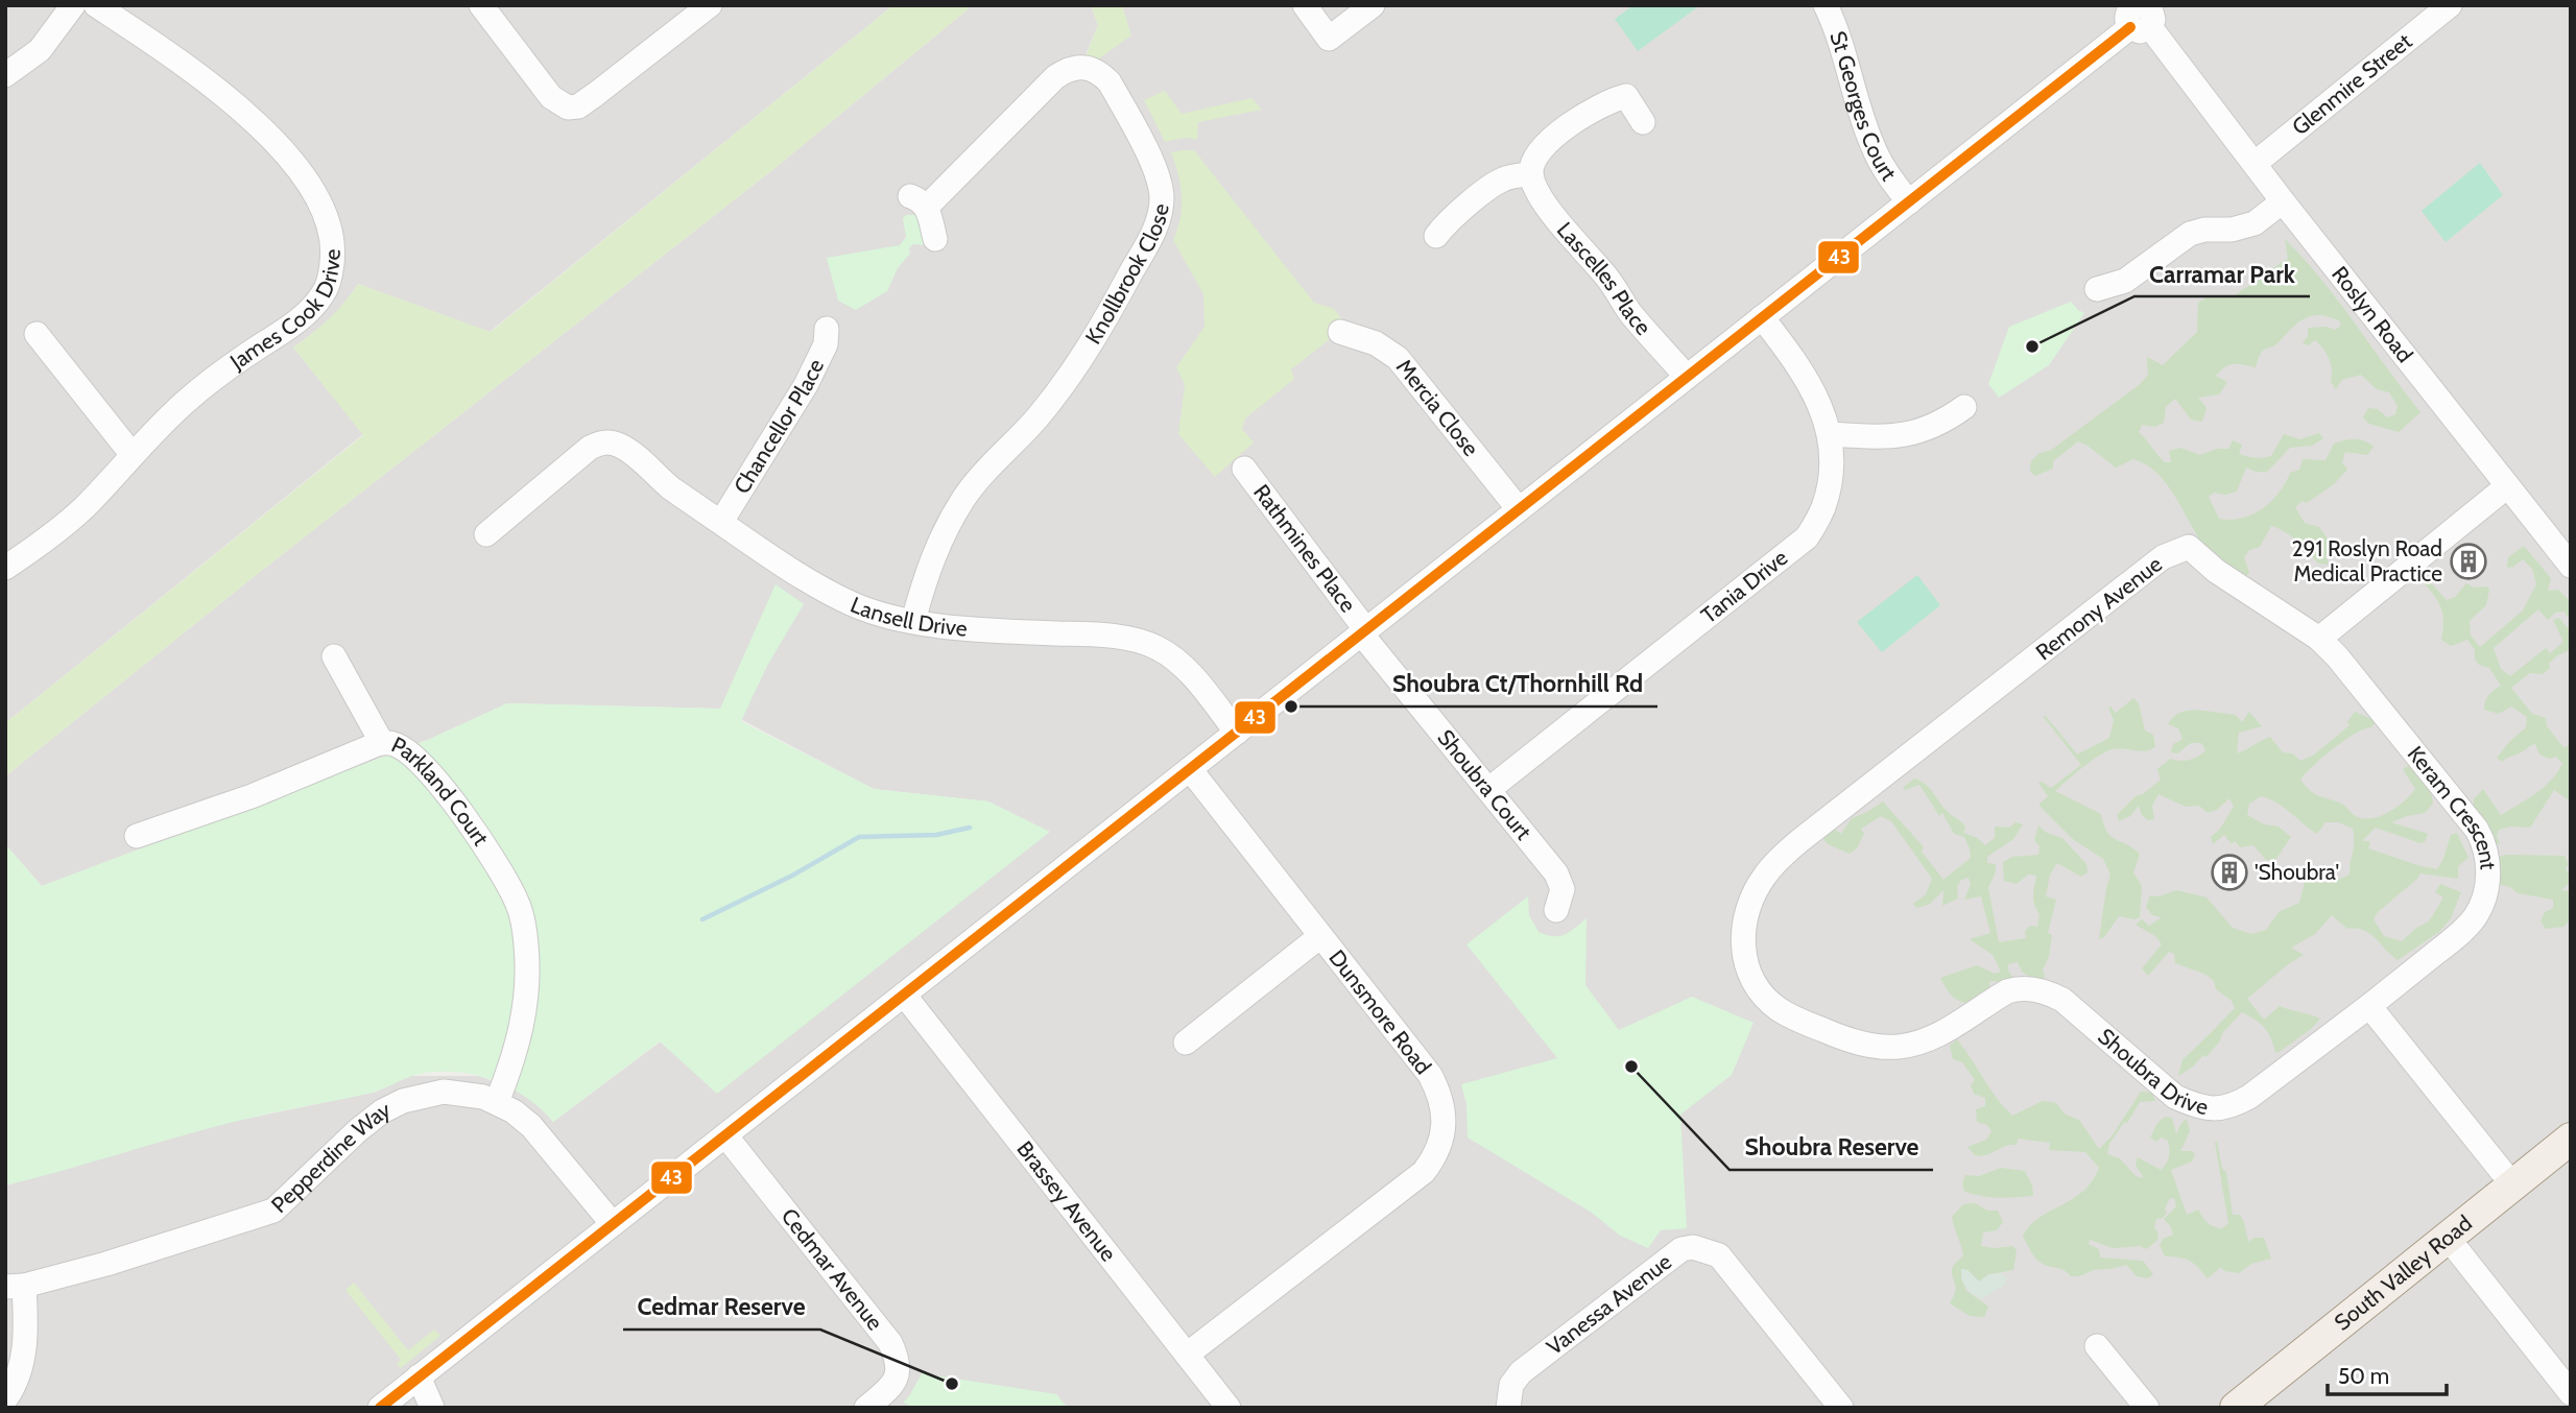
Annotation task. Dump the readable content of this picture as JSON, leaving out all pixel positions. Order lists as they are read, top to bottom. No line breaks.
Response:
{"streets":{"main road":["South Valley Road"],"street":["Glenmire Street","St Georges Court","Knollbrook Close","Lascelles Place","James Cook Drive","Roslyn Road","Mercia Close","Chancellor Place","Rathmines Place","Tania Drive","Remony Avenue","Lansell Drive","Shoubra Court","Parkland Court","Keram Crescent","Dunsmore Road","Shoubra Drive","Pepperdine Way","Brassey Avenue","Cedmar Avenue","Vanessa Avenue"]},"crossings":[["Glenmire Street","Roslyn Road"],["Knollbrook Close","Lansell Drive"],["Chancellor Place","Lansell Drive"],["Rathmines Place","Shoubra Court"],["Tania Drive","Shoubra Court"],["Remony Avenue","Keram Crescent"],["Remony Avenue","Shoubra Drive"],["Parkland Court","Pepperdine Way"],["Keram Crescent","Shoubra Drive"],["Dunsmore Road","Brassey Avenue"]],"places":{"other":["Carramar Park","Shoubra Ct/Thornhill Rd","Shoubra Reserve","Cedmar Reserve"],"building":["291 Roslyn Road Medical Practice","'Shoubra'"]},"lines":["transit line 43"],"scale_bar":"50 m"}
